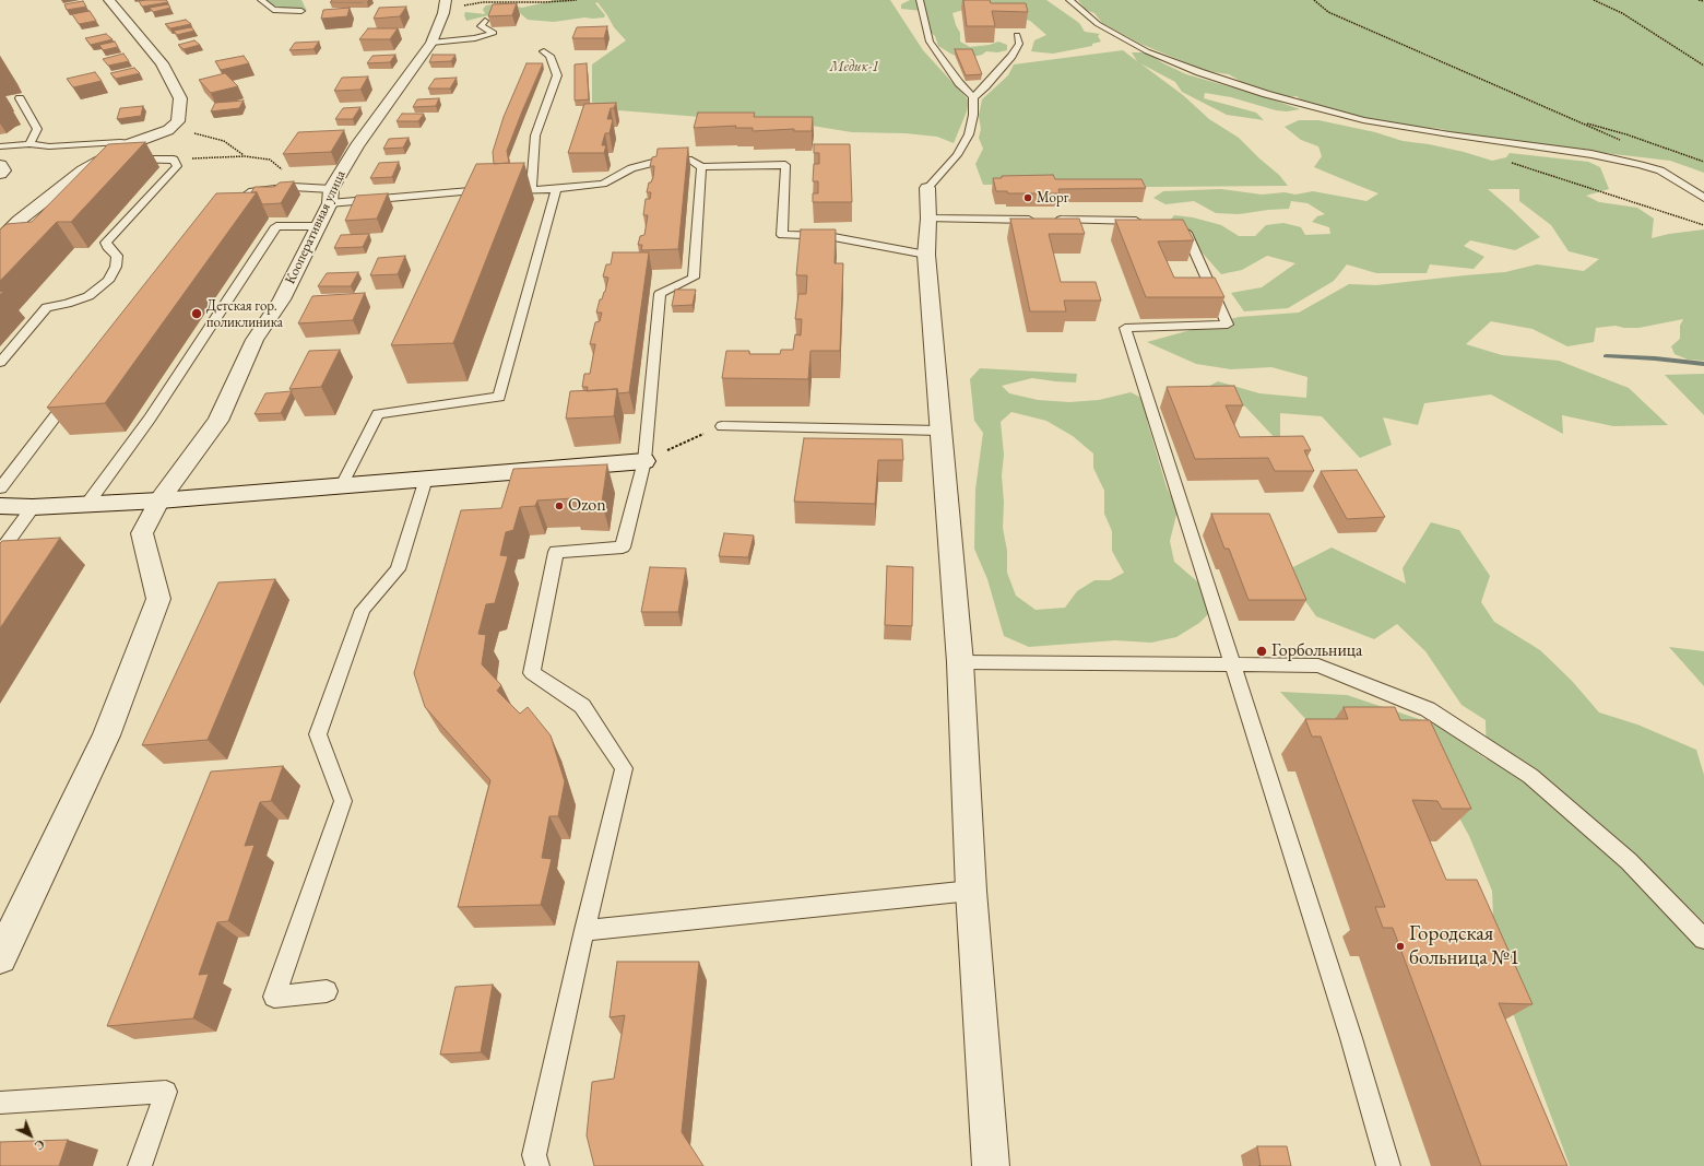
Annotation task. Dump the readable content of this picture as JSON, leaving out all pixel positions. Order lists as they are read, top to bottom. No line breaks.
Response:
{"streets":{"street":["Кооперативная улица"]},"parks":["Медик-1"],"places":["Морг","Детская гор. поликлиника","Ozon","Горбольница","Городская больница №1"],"north":"bottom right"}
